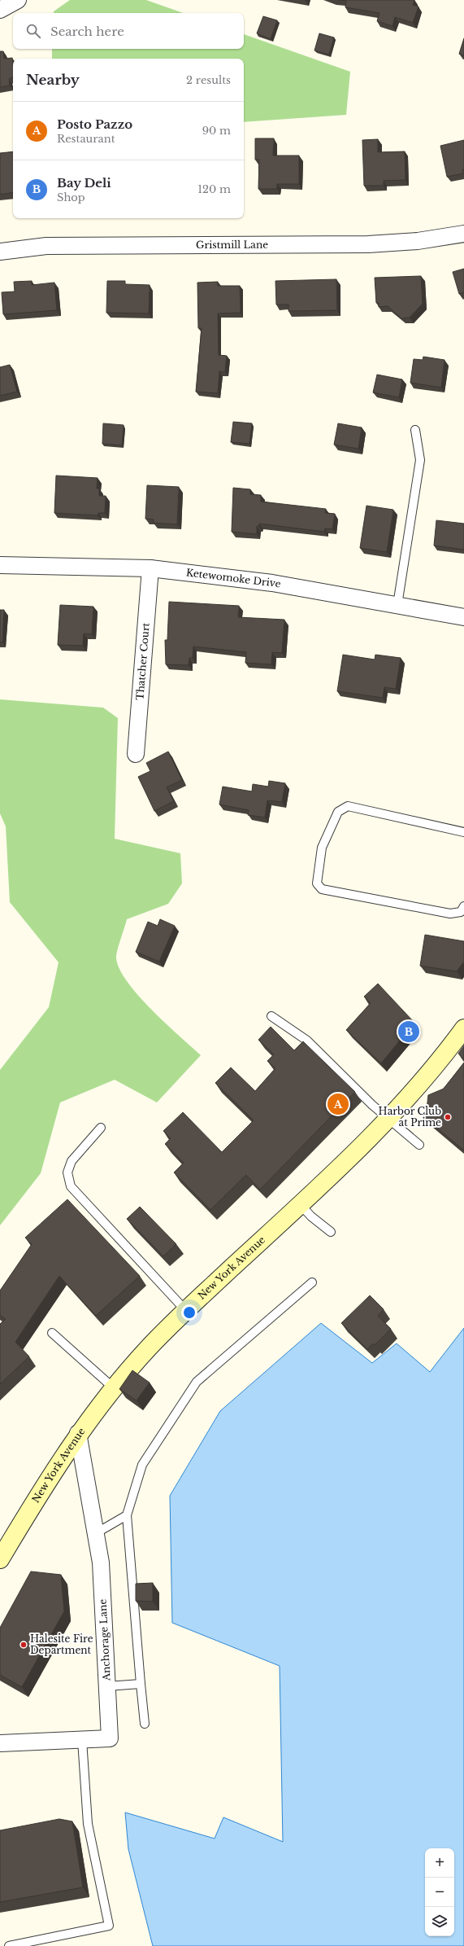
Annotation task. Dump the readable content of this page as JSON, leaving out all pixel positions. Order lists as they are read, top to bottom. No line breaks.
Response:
{"streets":{"street":["Gristmill Lane","Ketewomoke Drive","Thatcher Court","New York Avenue","Anchorage Lane"]},"crossings":[["Ketewomoke Drive","Thatcher Court"],["New York Avenue","Anchorage Lane"]],"places":["Harbor Club at Prime","Halesite Fire Department"],"page":{"search":"Search here","heading":["Nearby","2 results"],"list":[{"mark":"A","name":"Posto Pazzo","note":"Restaurant","value":"90 m"},{"mark":"B","name":"Bay Deli","note":"Shop","value":"120 m"}],"pins":["B","A"],"map_buttons":["+","−"]}}
